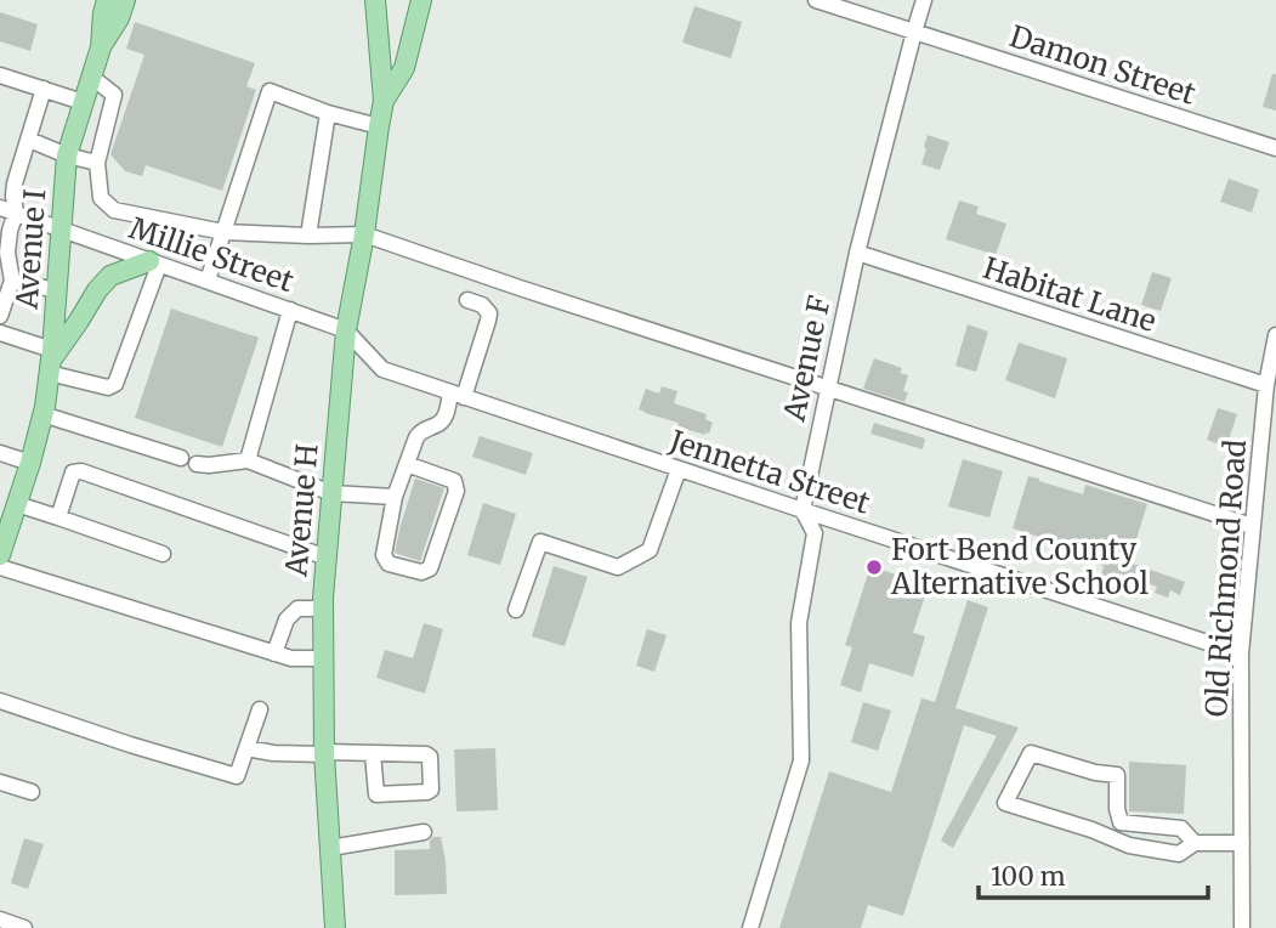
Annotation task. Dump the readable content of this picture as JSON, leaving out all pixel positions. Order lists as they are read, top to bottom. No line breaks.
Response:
{"streets":{"main road":["Avenue I","Avenue H"],"street":["Damon Street","Millie Street","Habitat Lane","Avenue F","Jennetta Street","Old Richmond Road"]},"crossings":[["Damon Street","Avenue F"],["Avenue I","Millie Street"],["Millie Street","Jennetta Street"],["Millie Street","Avenue H"],["Habitat Lane","Avenue F"],["Habitat Lane","Old Richmond Road"],["Avenue F","Jennetta Street"],["Jennetta Street","Avenue H"],["Jennetta Street","Old Richmond Road"]],"places":["Fort Bend County Alternative School"],"scale_bar":"100 m"}
